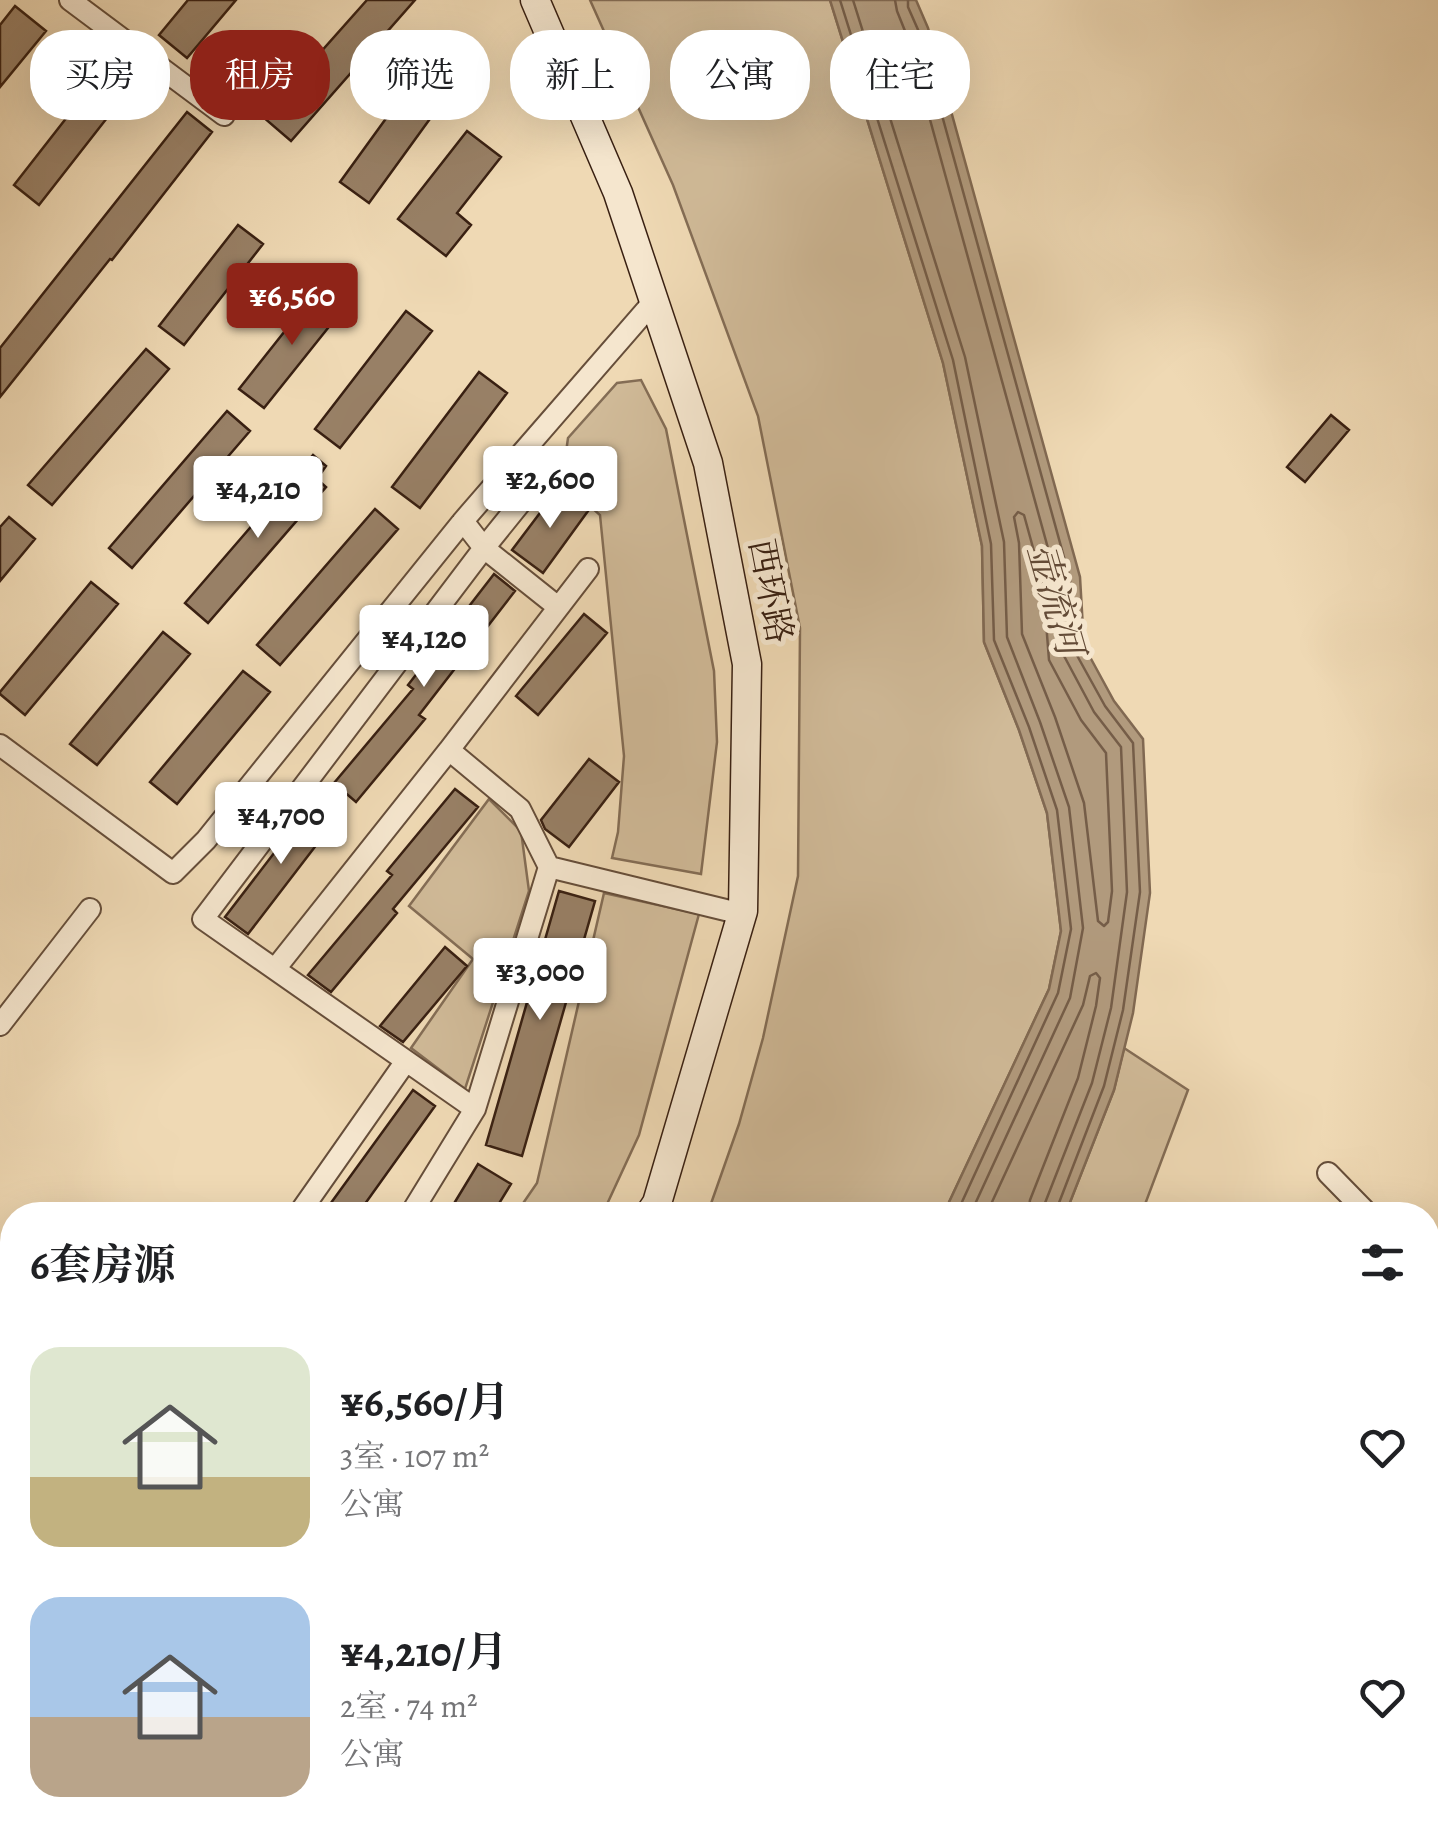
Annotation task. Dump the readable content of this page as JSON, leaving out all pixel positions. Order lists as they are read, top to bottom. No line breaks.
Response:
{"streets":{"main road":["西环路"]},"water":["壶流河"],"page":{"chip":["买房","租房","筛选","新上","公寓","住宅"],"price":["¥6,560","¥2,600","¥4,210","¥4,120","¥4,700","¥3,000"],"heading":"6套房源","list":[{"name":"¥6,560/月","note":"3室 · 107 m² · 公寓"},{"name":"¥4,210/月","note":"2室 · 74 m² · 公寓"}]}}
